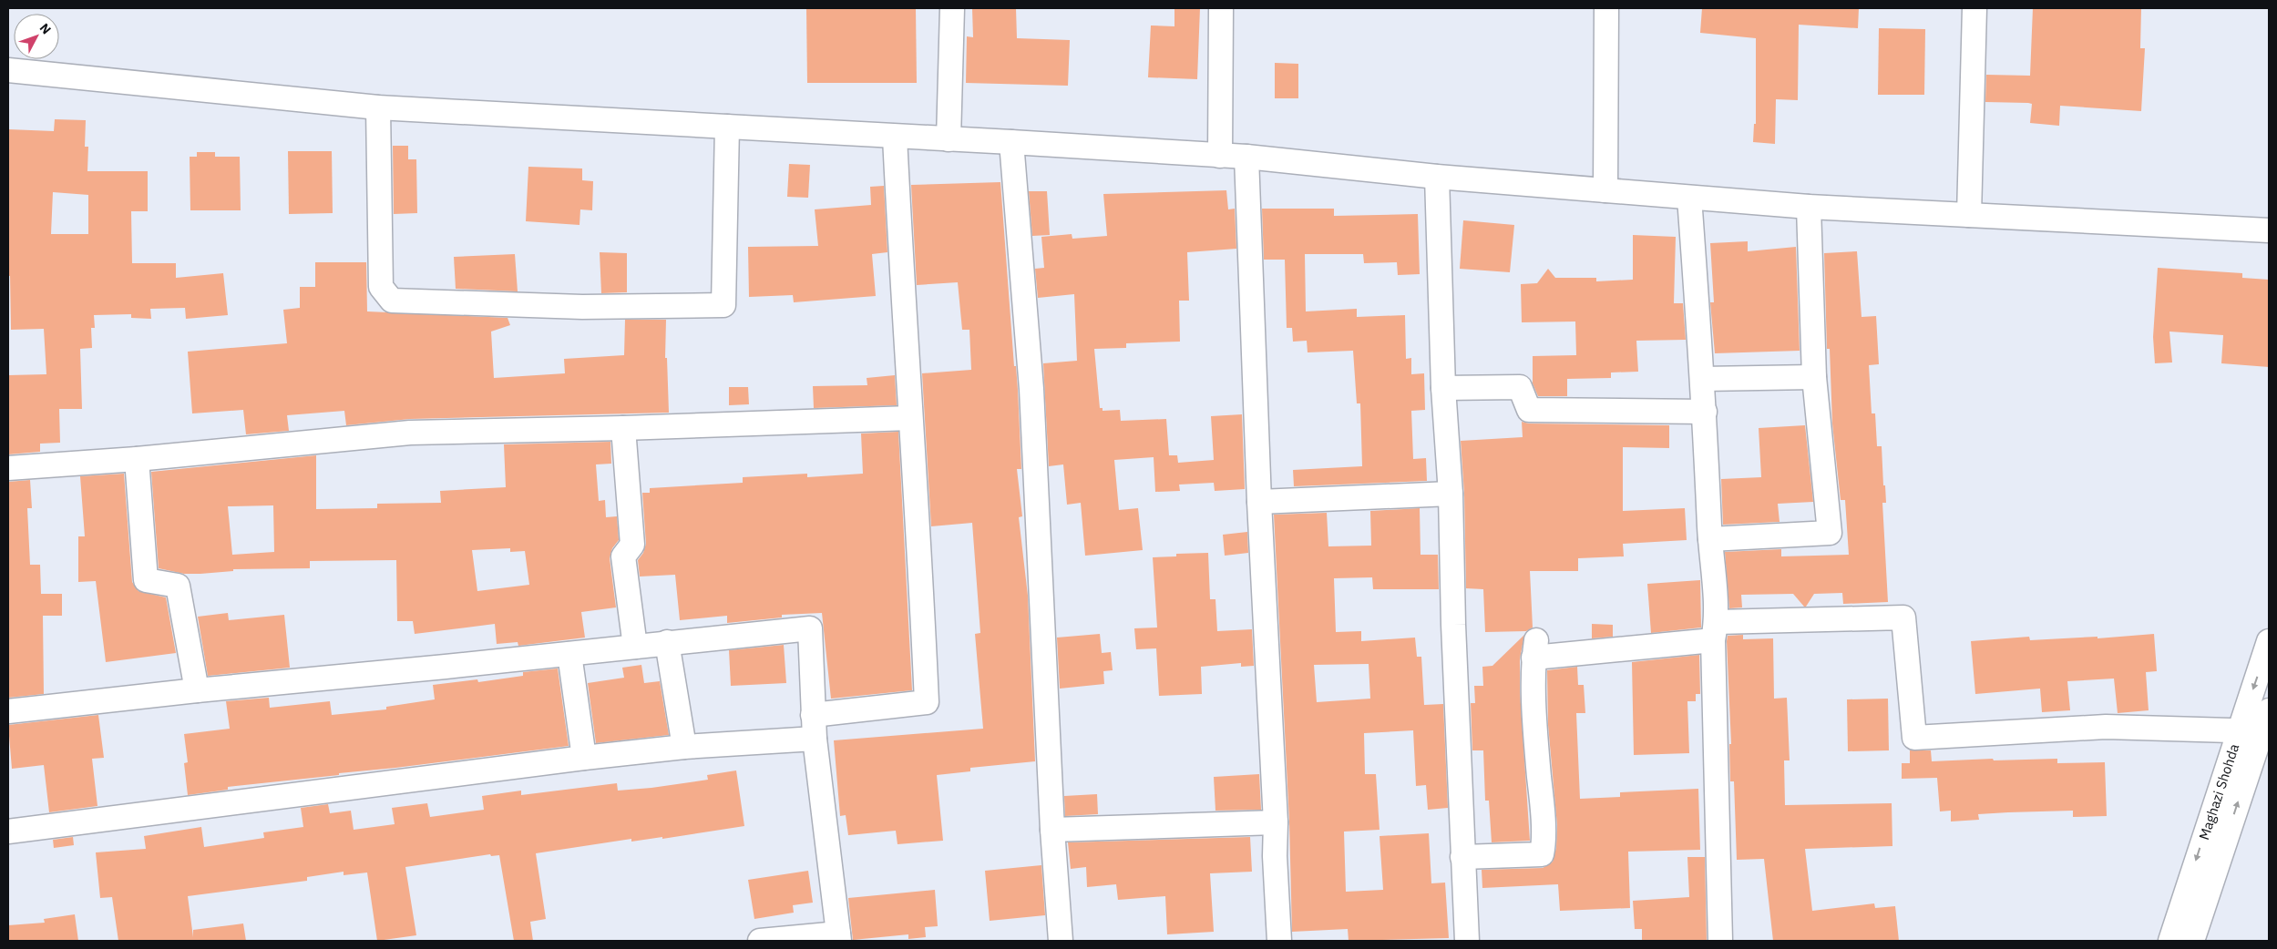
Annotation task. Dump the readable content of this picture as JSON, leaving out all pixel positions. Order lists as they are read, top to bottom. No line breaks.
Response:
{"streets":{"street":["Maghazi Shohda"]},"north":"top right"}
